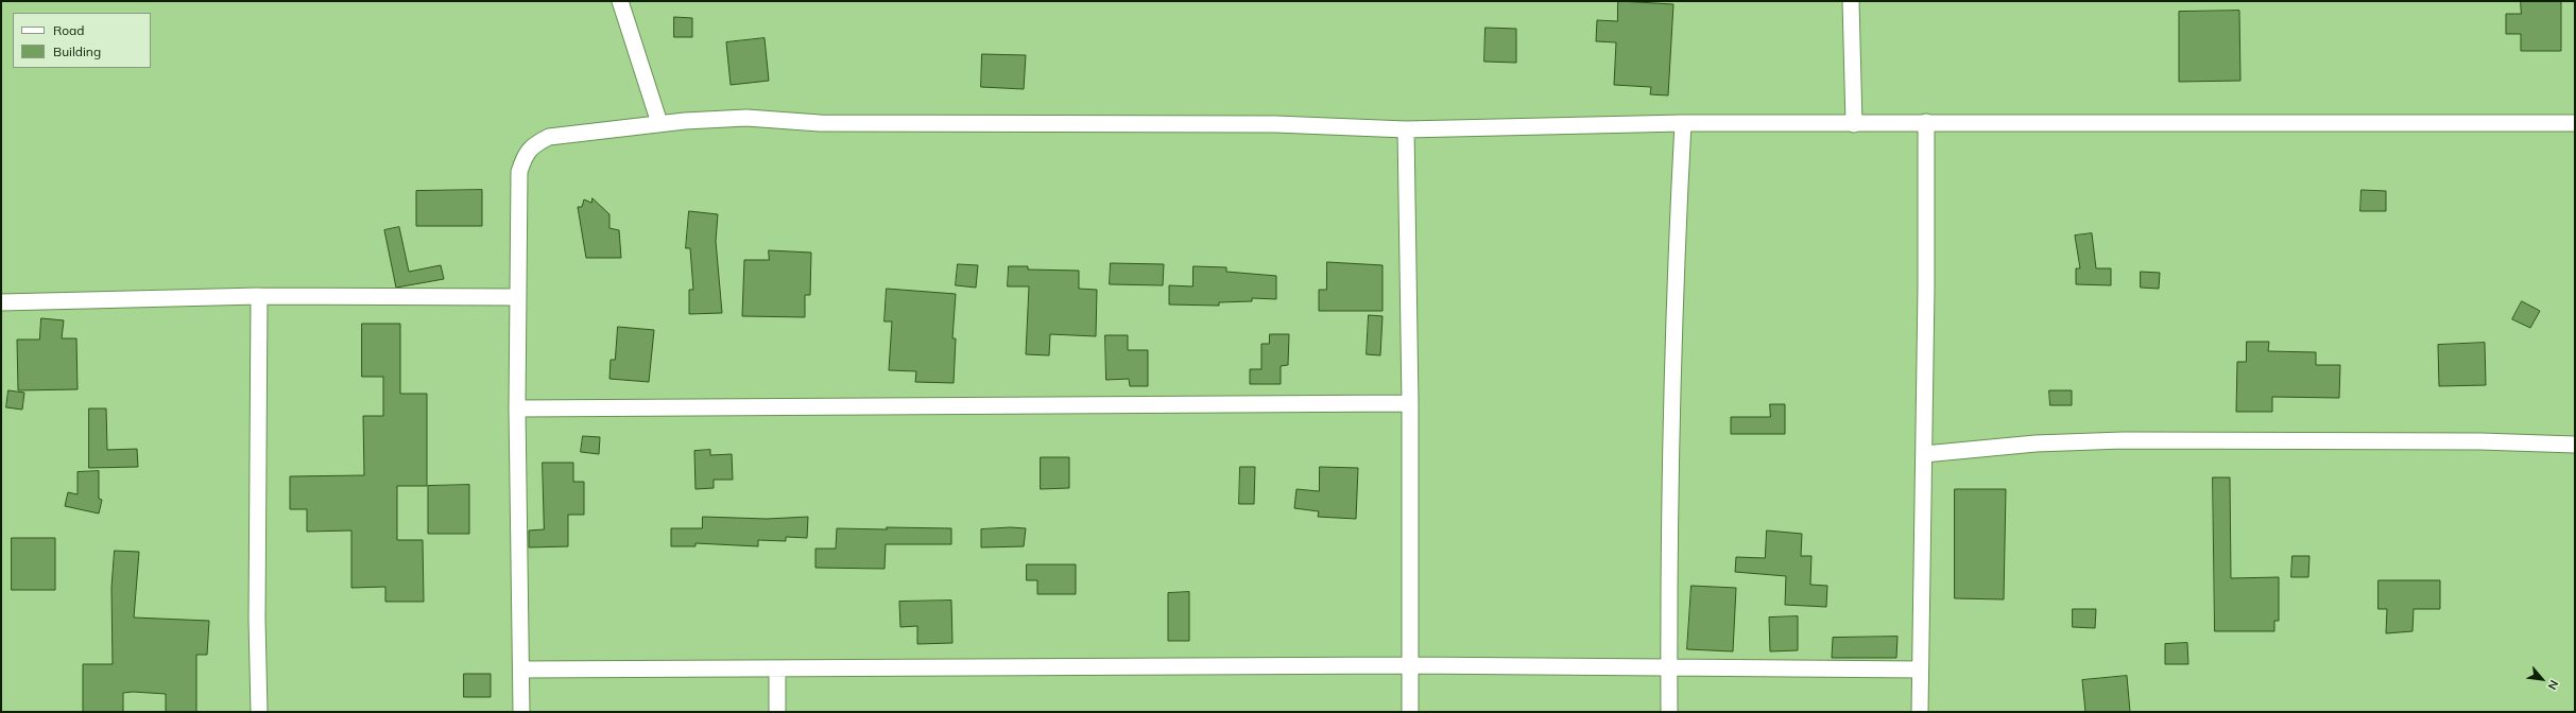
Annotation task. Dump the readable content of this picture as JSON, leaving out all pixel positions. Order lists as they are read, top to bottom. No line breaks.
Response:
{"legend":["Road","Building"],"north":"bottom right"}
